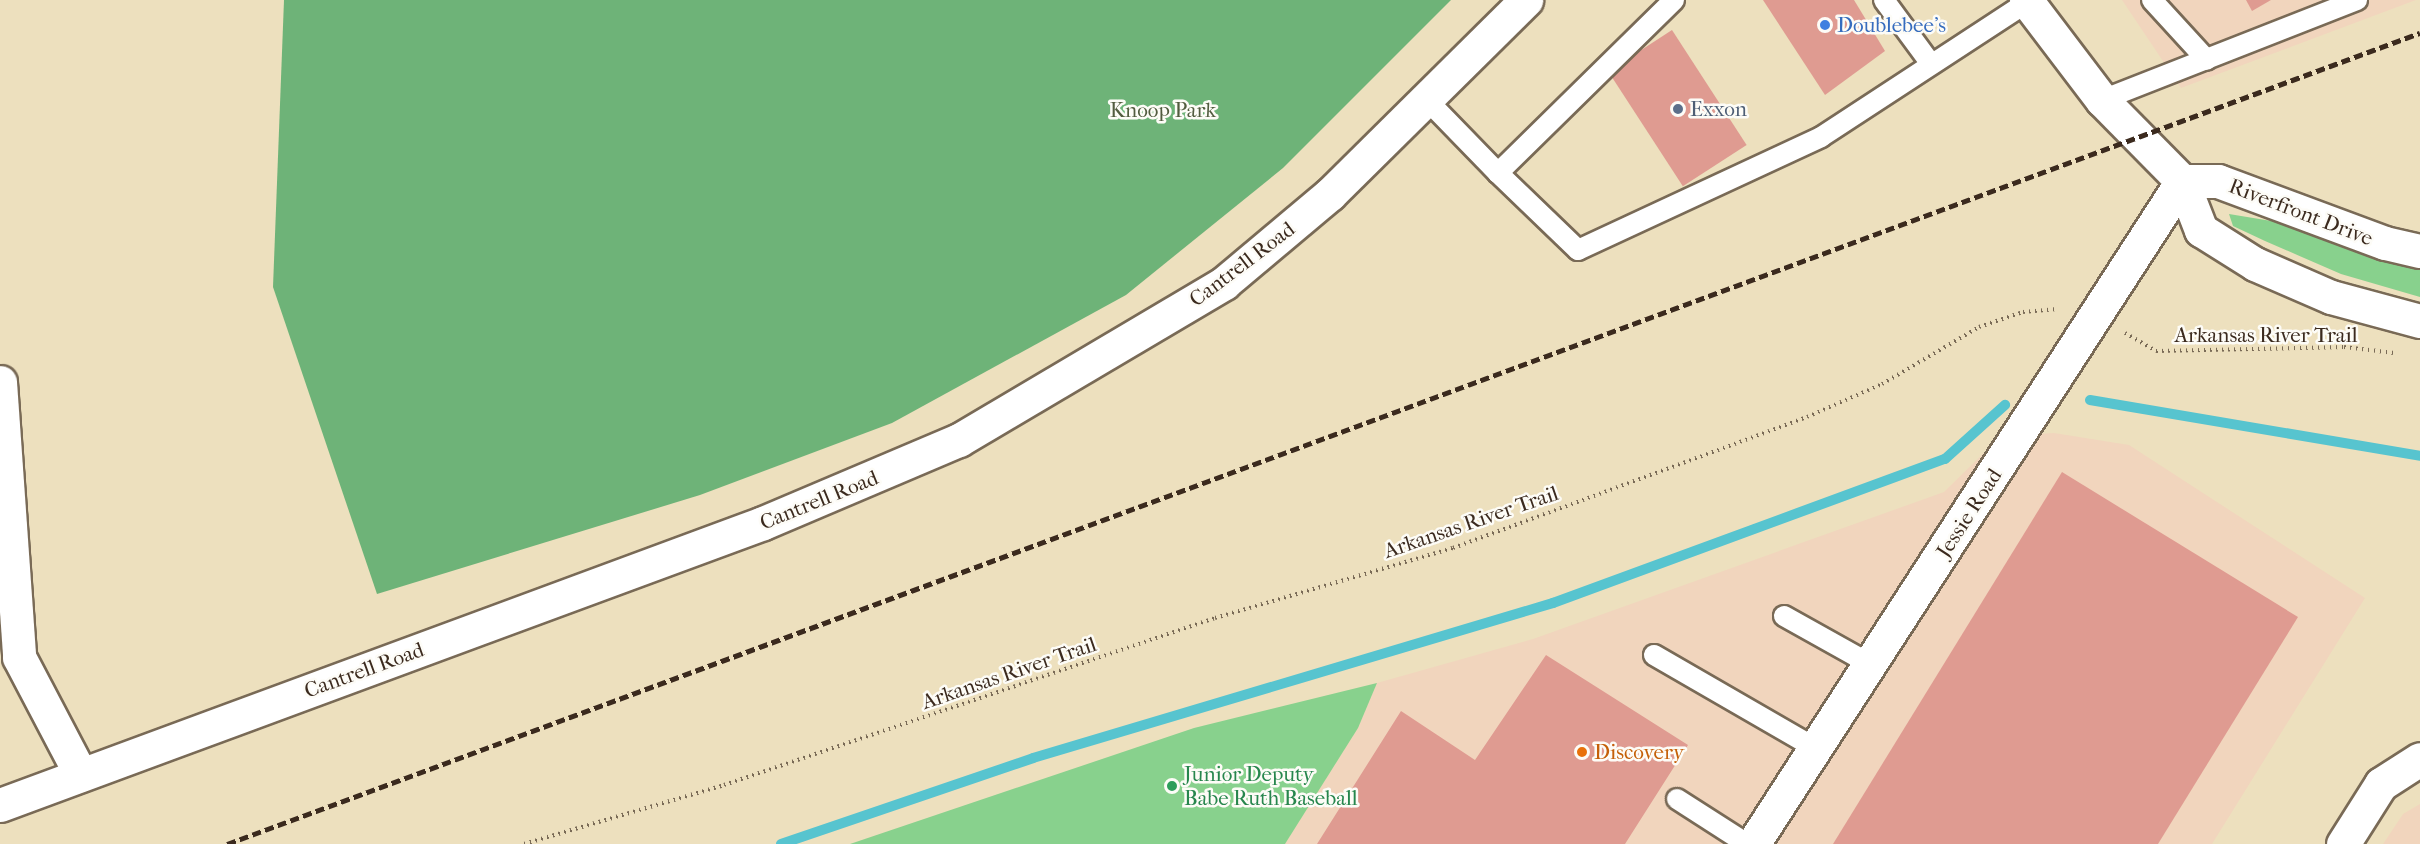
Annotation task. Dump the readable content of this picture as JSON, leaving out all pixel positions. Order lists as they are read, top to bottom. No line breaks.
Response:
{"streets":{"street":["Riverfront Drive","Cantrell Road","Jessie Road"],"path":["Arkansas River Trail"]},"crossings":[["Riverfront Drive","Jessie Road"],["Arkansas River Trail","Jessie Road"]],"parks":["Knoop Park"],"places":["Doublebee's","Exxon","Discovery","Junior Deputy Babe Ruth Baseball"]}
